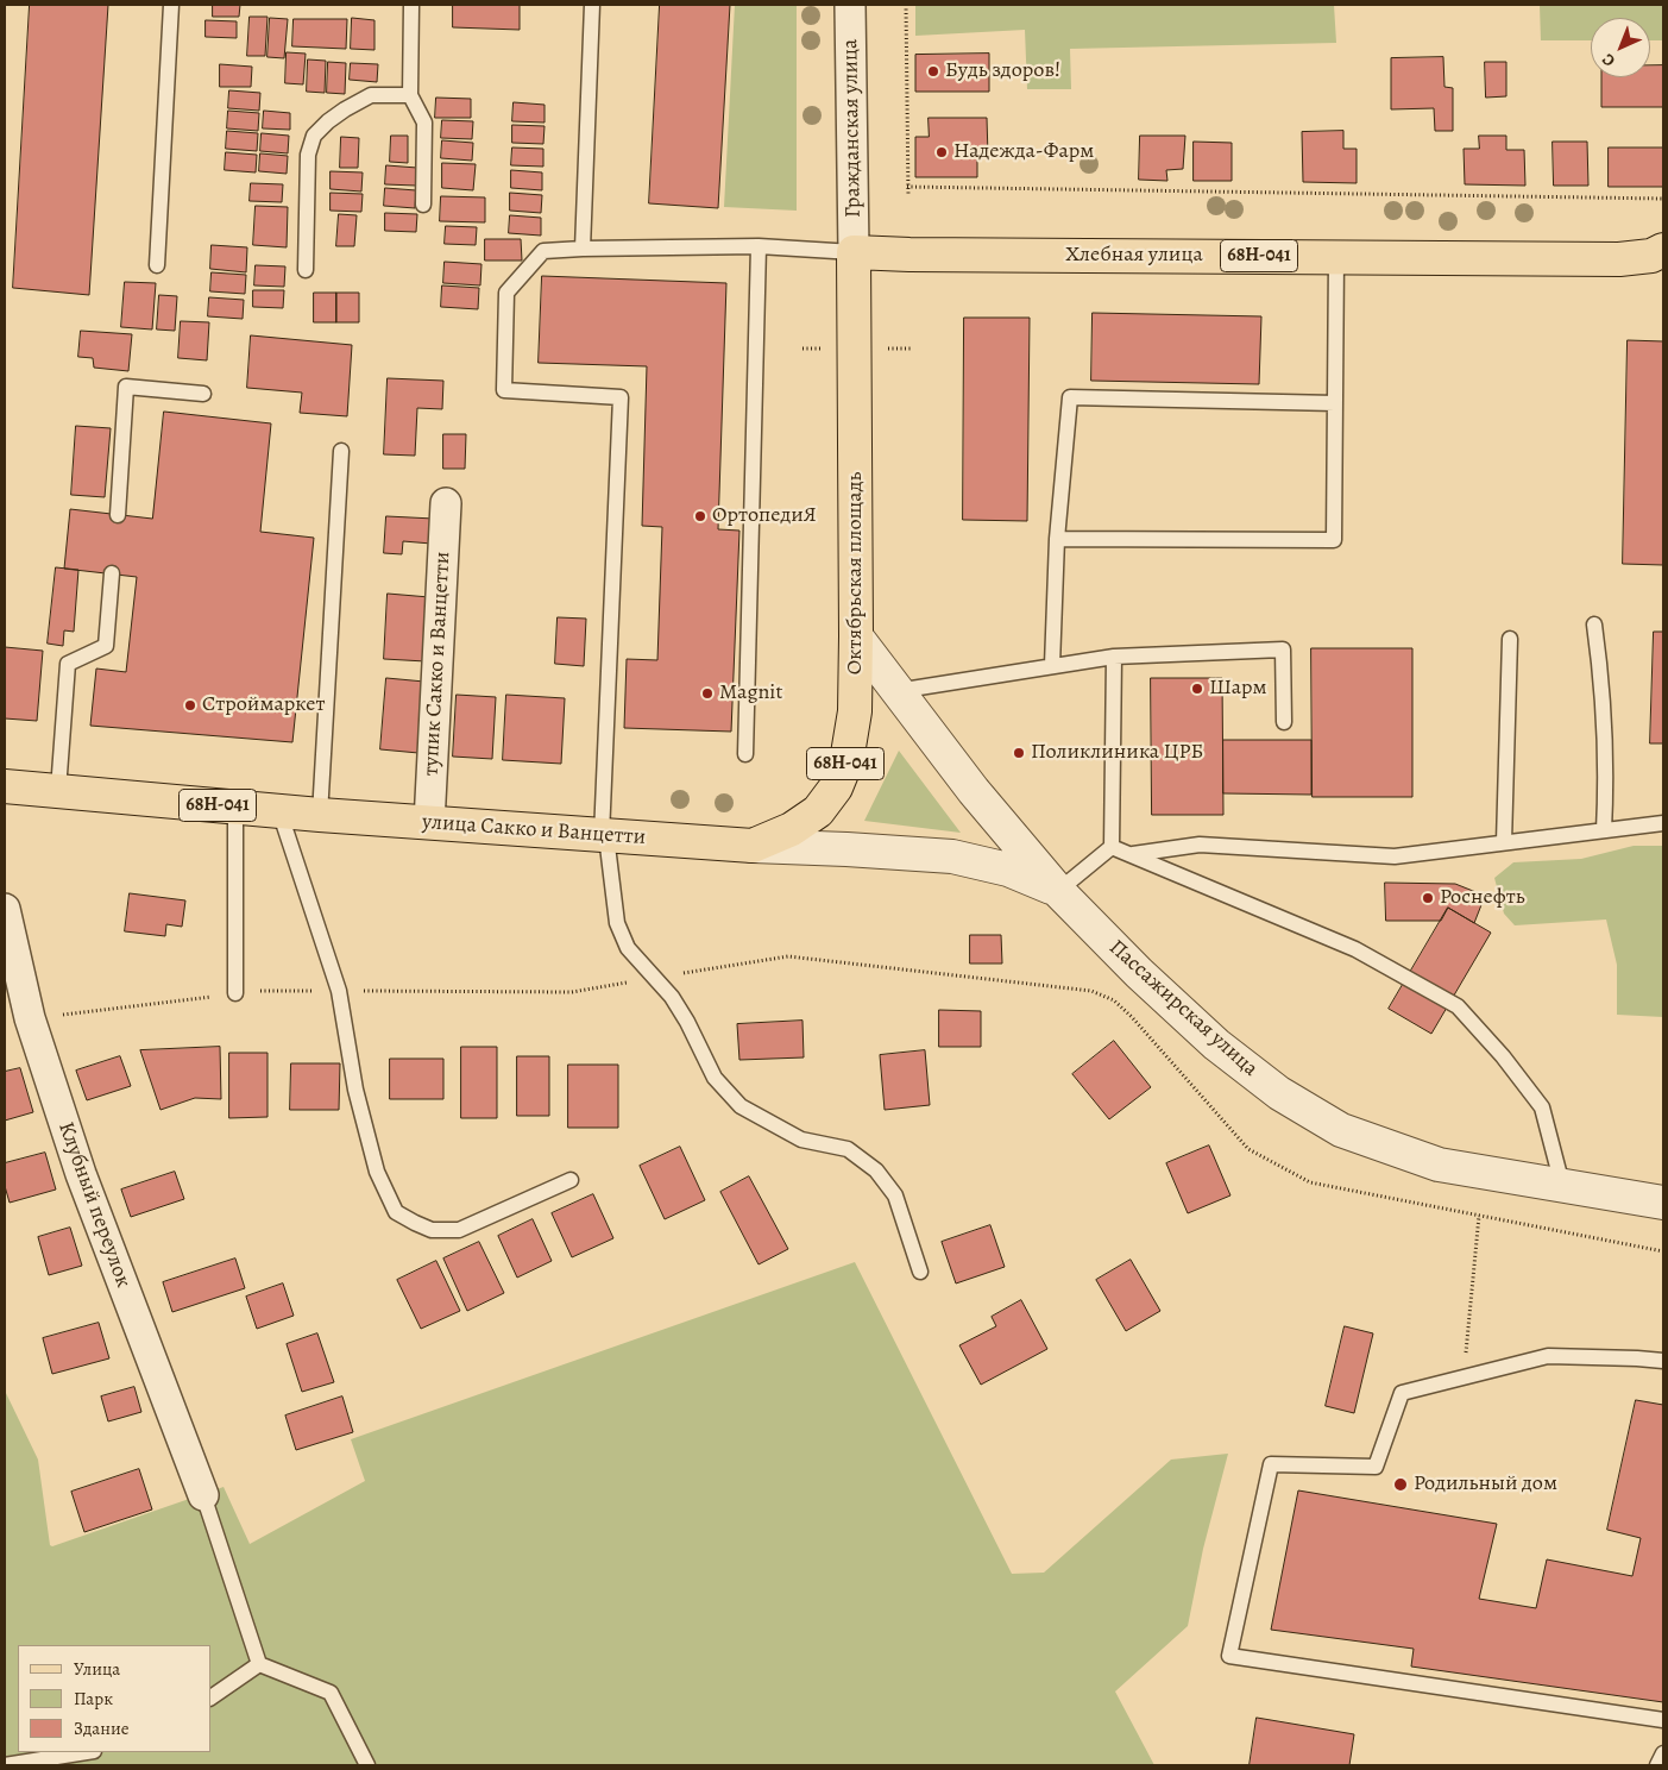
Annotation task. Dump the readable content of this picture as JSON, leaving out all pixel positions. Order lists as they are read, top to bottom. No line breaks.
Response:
{"streets":{"main road":["Хлебная улица","68Н-041","Октябрьская площадь","улица Сакко и Ванцетти"],"street":["Гражданская улица","тупик Сакко и Ванцетти","Пассажирская улица","Клубный переулок"]},"crossings":[["Гражданская улица","Хлебная улица"],["Гражданская улица","Октябрьская площадь"],["Хлебная улица","Октябрьская площадь"],["Октябрьская площадь","улица Сакко и Ванцетти"],["Октябрьская площадь","Пассажирская улица"],["тупик Сакко и Ванцетти","улица Сакко и Ванцетти"],["улица Сакко и Ванцетти","Пассажирская улица"]],"places":["Будь здоров!","Надежда-Фарм","ОртопедиЯ","Шарм","Magnit","Строймаркет","Поликлиника ЦРБ","Роснефть","Родильный дом"],"legend":["Улица","Парк","Здание"],"north":"bottom left"}
